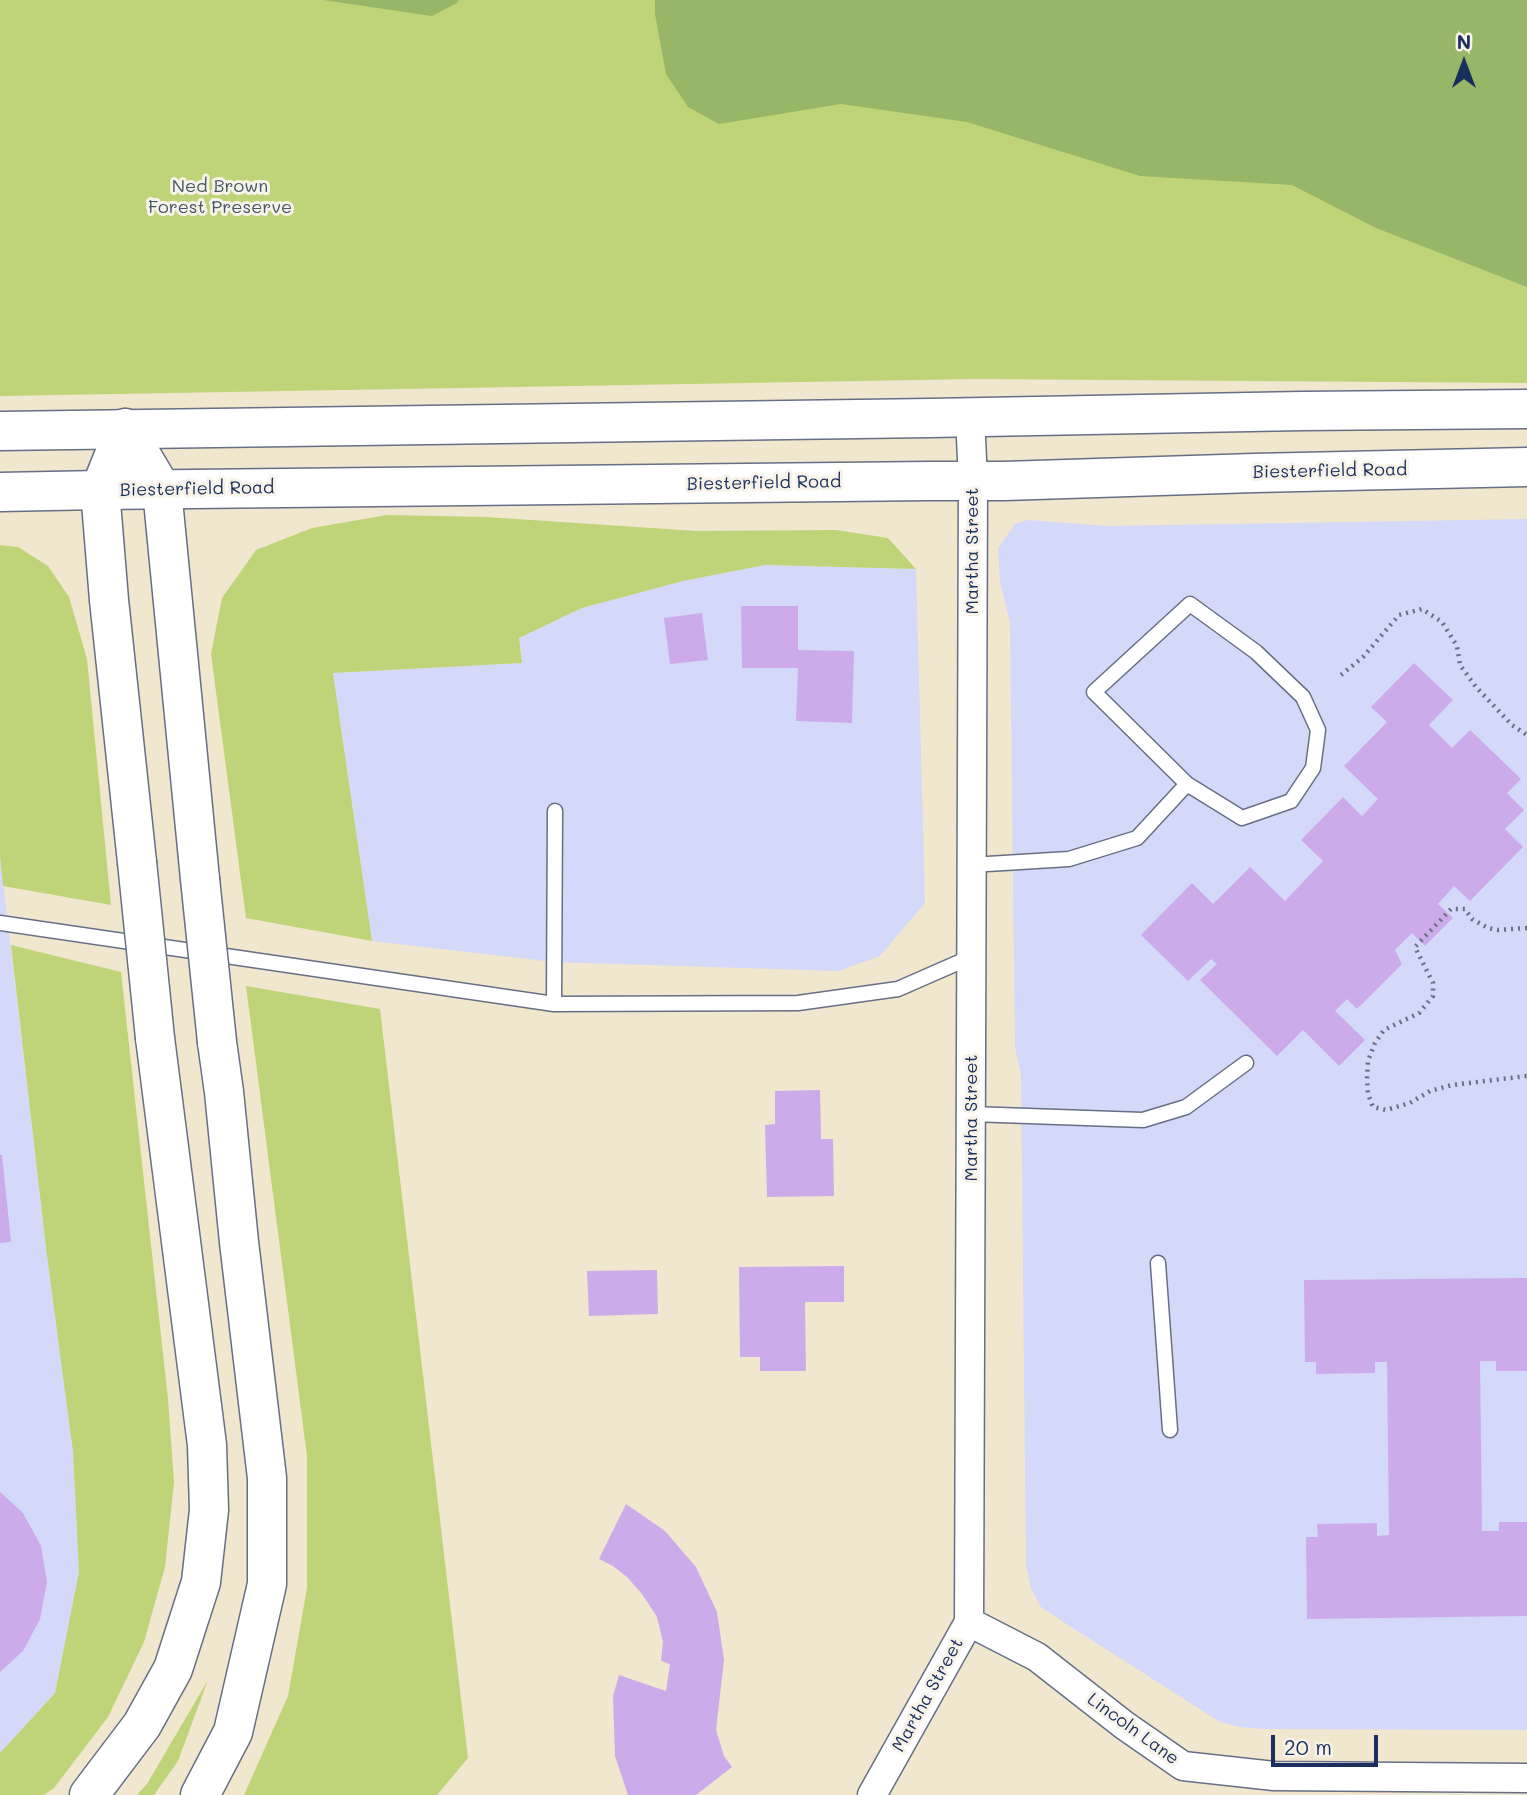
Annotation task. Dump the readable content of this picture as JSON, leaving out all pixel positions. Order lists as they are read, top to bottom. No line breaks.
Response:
{"streets":{"main road":["Biesterfield Road"],"street":["Martha Street","Lincoln Lane"]},"crossings":[["Biesterfield Road","Martha Street"],["Martha Street","Lincoln Lane"]],"parks":["Ned Brown Forest Preserve"],"scale_bar":"20 m","north":"top"}
